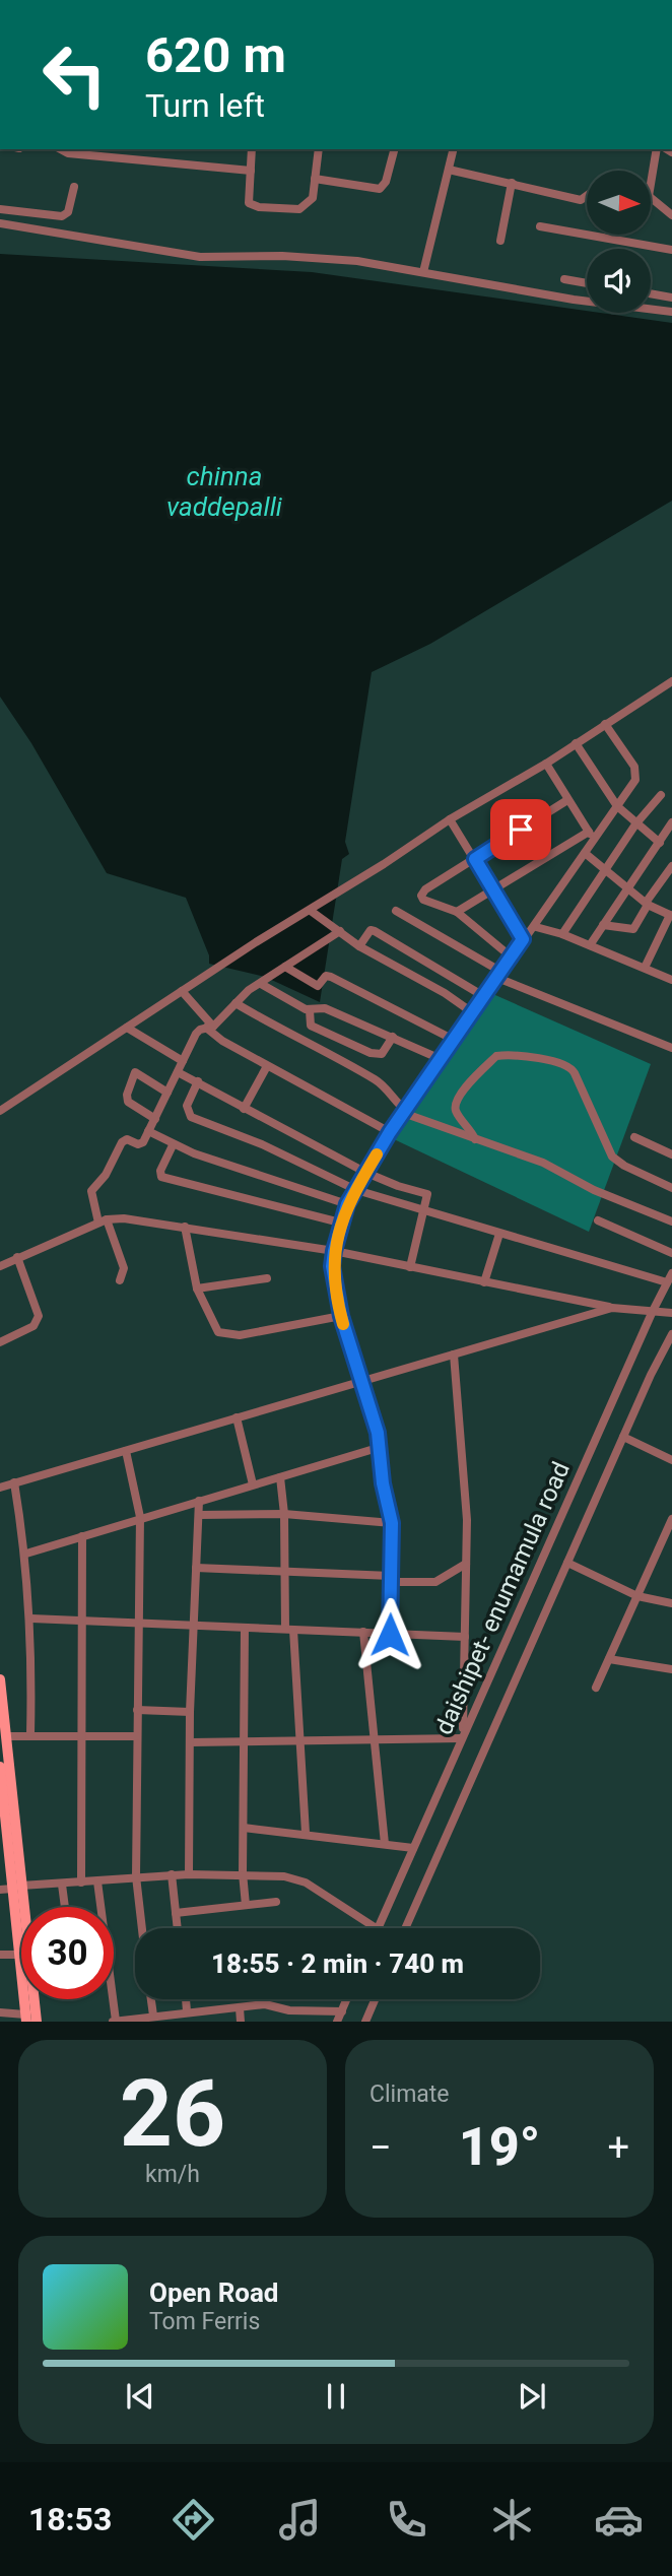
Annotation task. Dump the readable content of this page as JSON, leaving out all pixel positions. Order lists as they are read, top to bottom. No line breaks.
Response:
{"streets":{"street":["daishipet- enumamula road"]},"water":["chinna vaddepalli"],"north":"right","page":{"turn":["620 m","Turn left"],"limit":"30","trip":"18:55 · 2 min · 740 m","tile":[["26","km/h"],"Climate"],"heat":["−","19°","+"],"song":["Open Road","Tom Ferris"],"tabs":"18:53"}}
